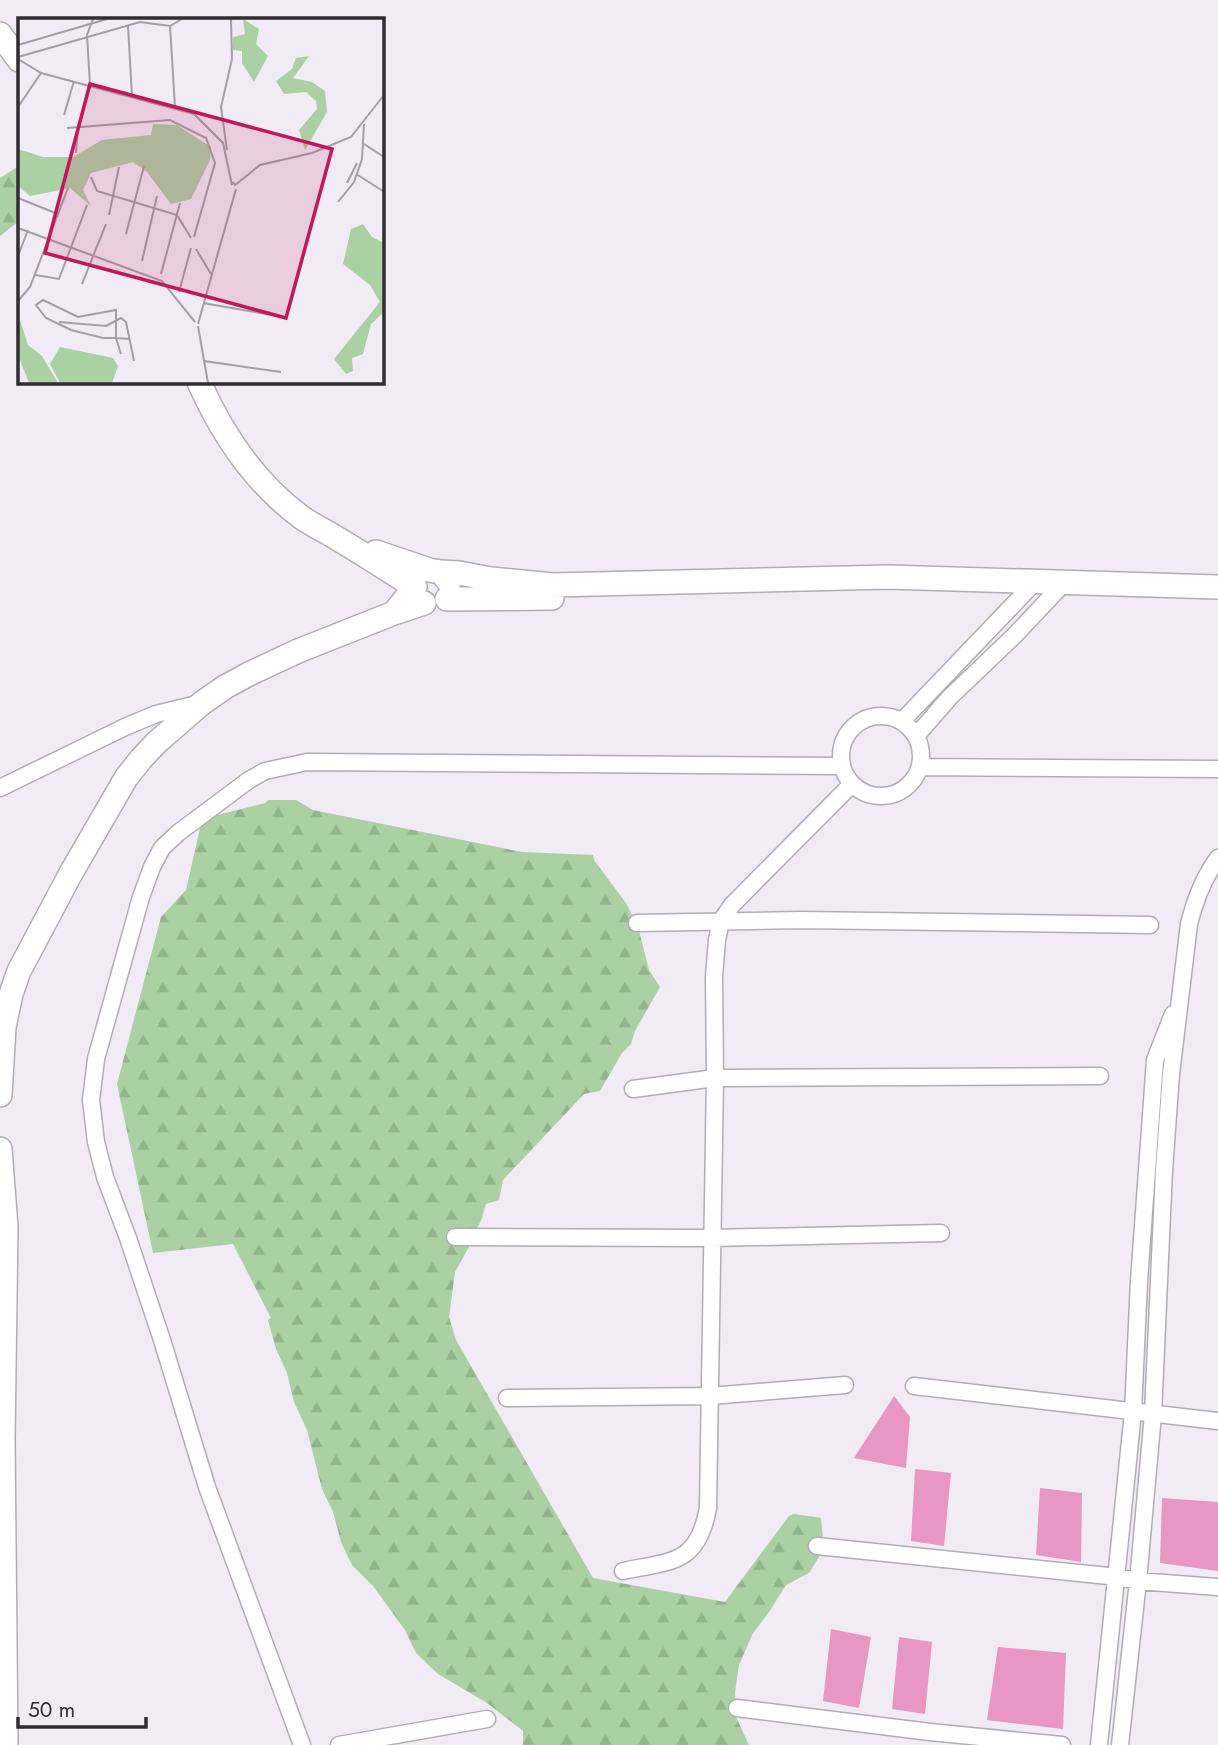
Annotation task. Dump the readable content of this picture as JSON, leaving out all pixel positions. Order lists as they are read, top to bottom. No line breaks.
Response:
{"scale_bar":"50 m"}
